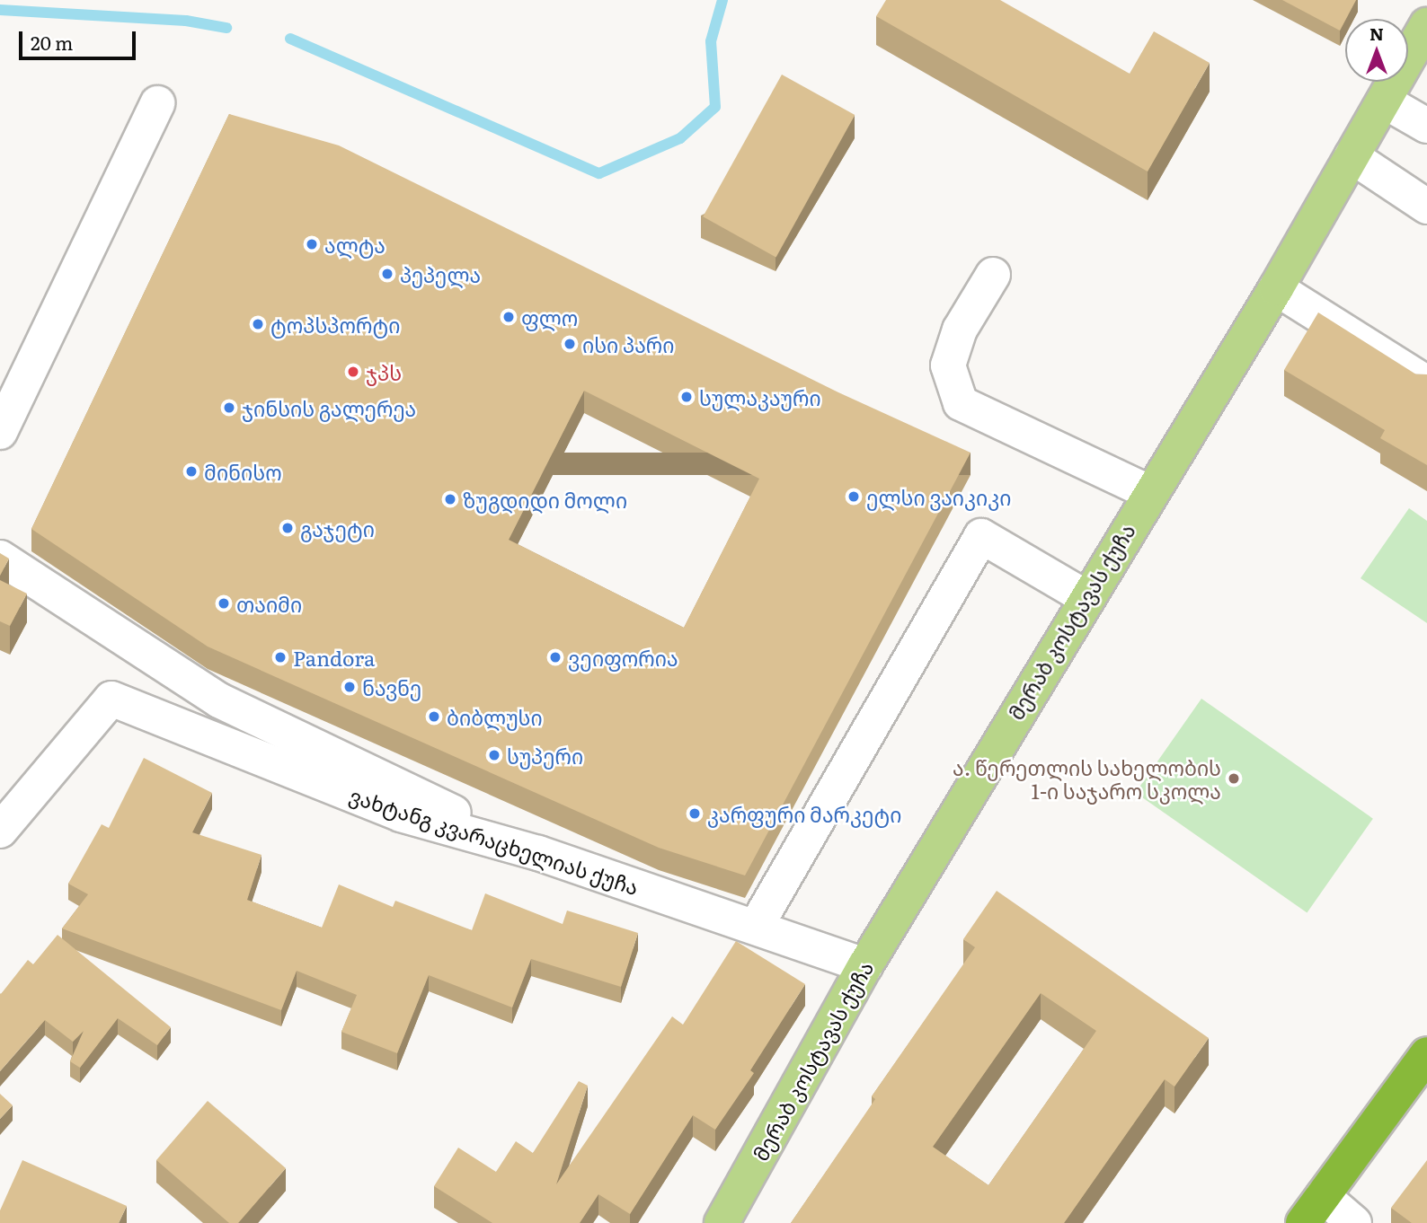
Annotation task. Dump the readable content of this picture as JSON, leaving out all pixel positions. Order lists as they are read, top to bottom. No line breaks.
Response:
{"streets":{"main road":["მერაბ კოსტავას ქუჩა"],"street":["ვახტანგ კვარაცხელიას ქუჩა"]},"crossings":[["მერაბ კოსტავას ქუჩა","ვახტანგ კვარაცხელიას ქუჩა"]],"places":["ალტა","პეპელა","ფლო","ტოპსპორტი","ისი პარი","ჯპს","სულაკაური","ჯინსის გალერეა","მინისო","ელსი ვაიკიკი","ზუგდიდი მოლი","გაჯეტი","თაიმი","Pandora","ვეიფორია","ნავნე","ბიბლუსი","სუპერი","ა. წერეთლის სახელობის 1-ი საჯარო სკოლა","კარფური მარკეტი"],"scale_bar":"20 m","north":"top"}
